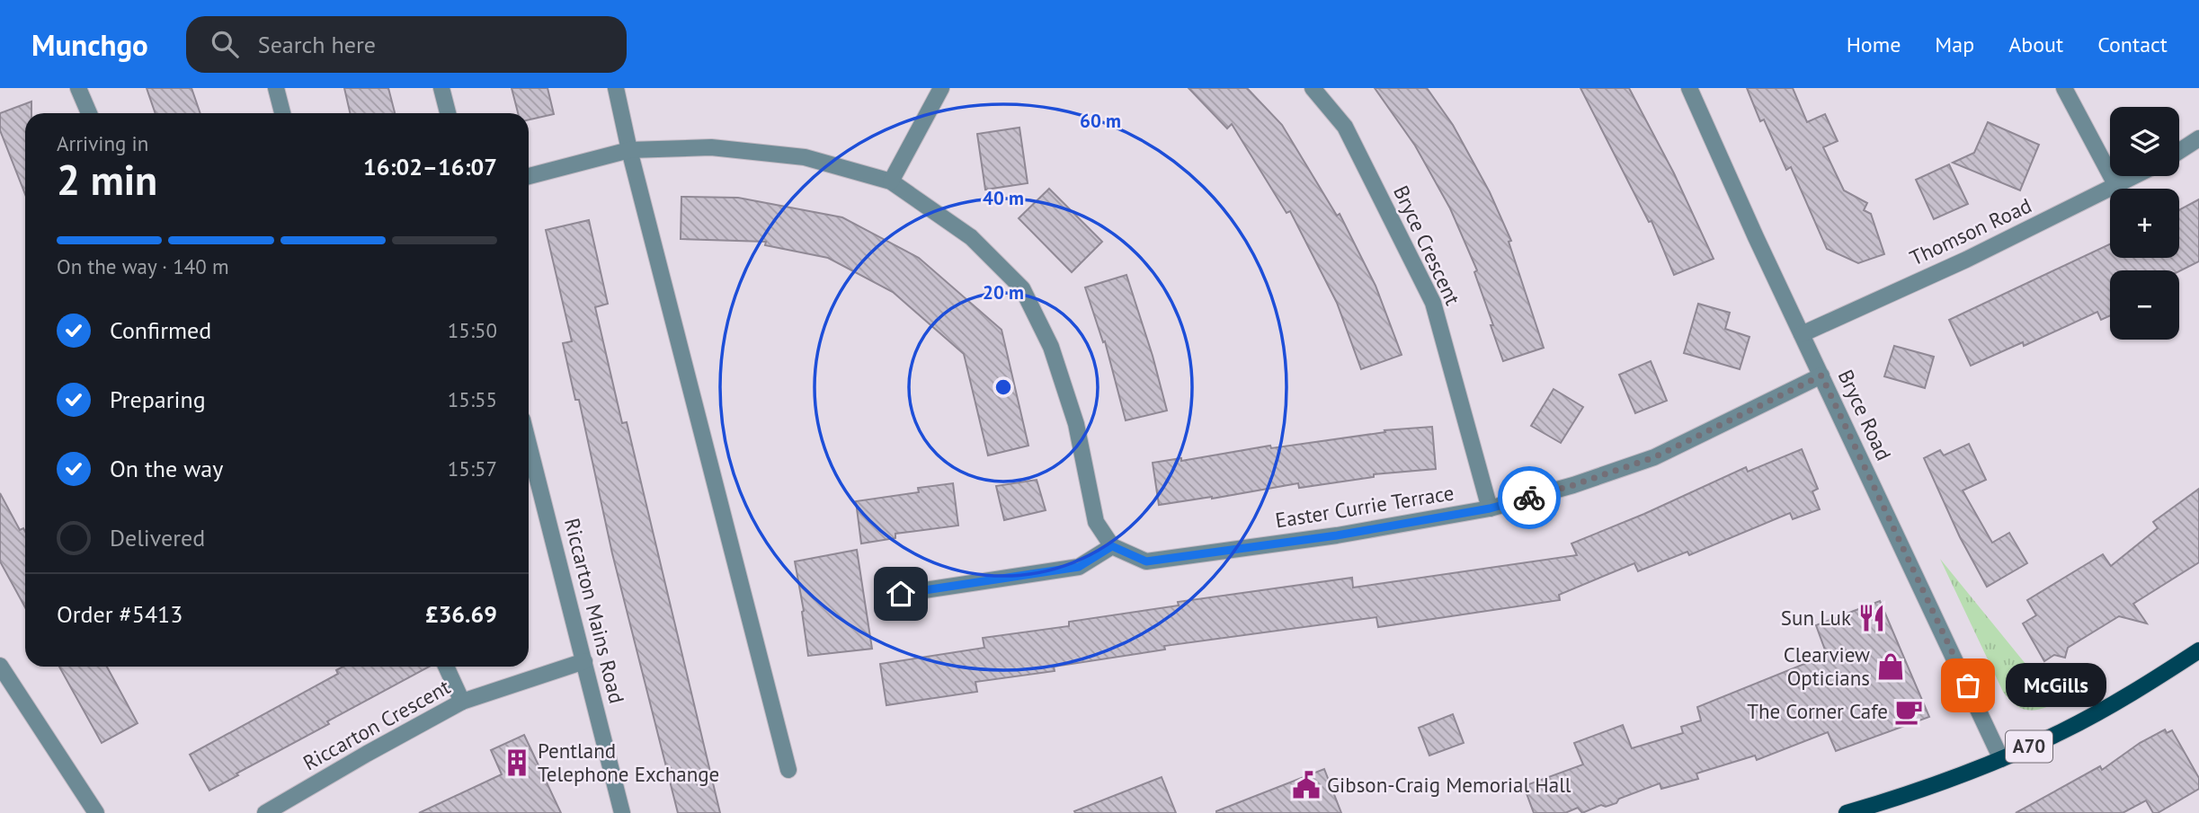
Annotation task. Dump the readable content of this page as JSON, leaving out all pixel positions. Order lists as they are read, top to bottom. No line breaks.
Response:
{"streets":{"main road":["A70"],"street":["Thomson Road","Bryce Crescent","Bryce Road","Easter Currie Terrace","Riccarton Mains Road","Riccarton Crescent"]},"crossings":[["Thomson Road","Bryce Road"],["Bryce Crescent","Easter Currie Terrace"],["Bryce Road","Easter Currie Terrace"],["Bryce Road","A70"],["Riccarton Mains Road","Riccarton Crescent"]],"places":{"restaurant":["Sun Luk"],"shop":["Clearview Opticians"],"other":["McGills"],"cafe":["The Corner Cafe"],"building":["Pentland Telephone Exchange"],"public building":["Gibson-Craig Memorial Hall"]},"page":{"header":"Munchgo","search":"Search here","nav":["Home","Map","About","Contact"],"map_buttons":["+","−"],"heading":["2 min","Arriving in","16:02–16:07"],"panel":["Order #5413","£36.69"],"bar":"On the way · 140 m","list":[["Confirmed","15:50"],["Preparing","15:55"],["On the way","15:57"],"Delivered"],"bubble":"McGills"},"rings":["60 m","40 m","20 m"]}
